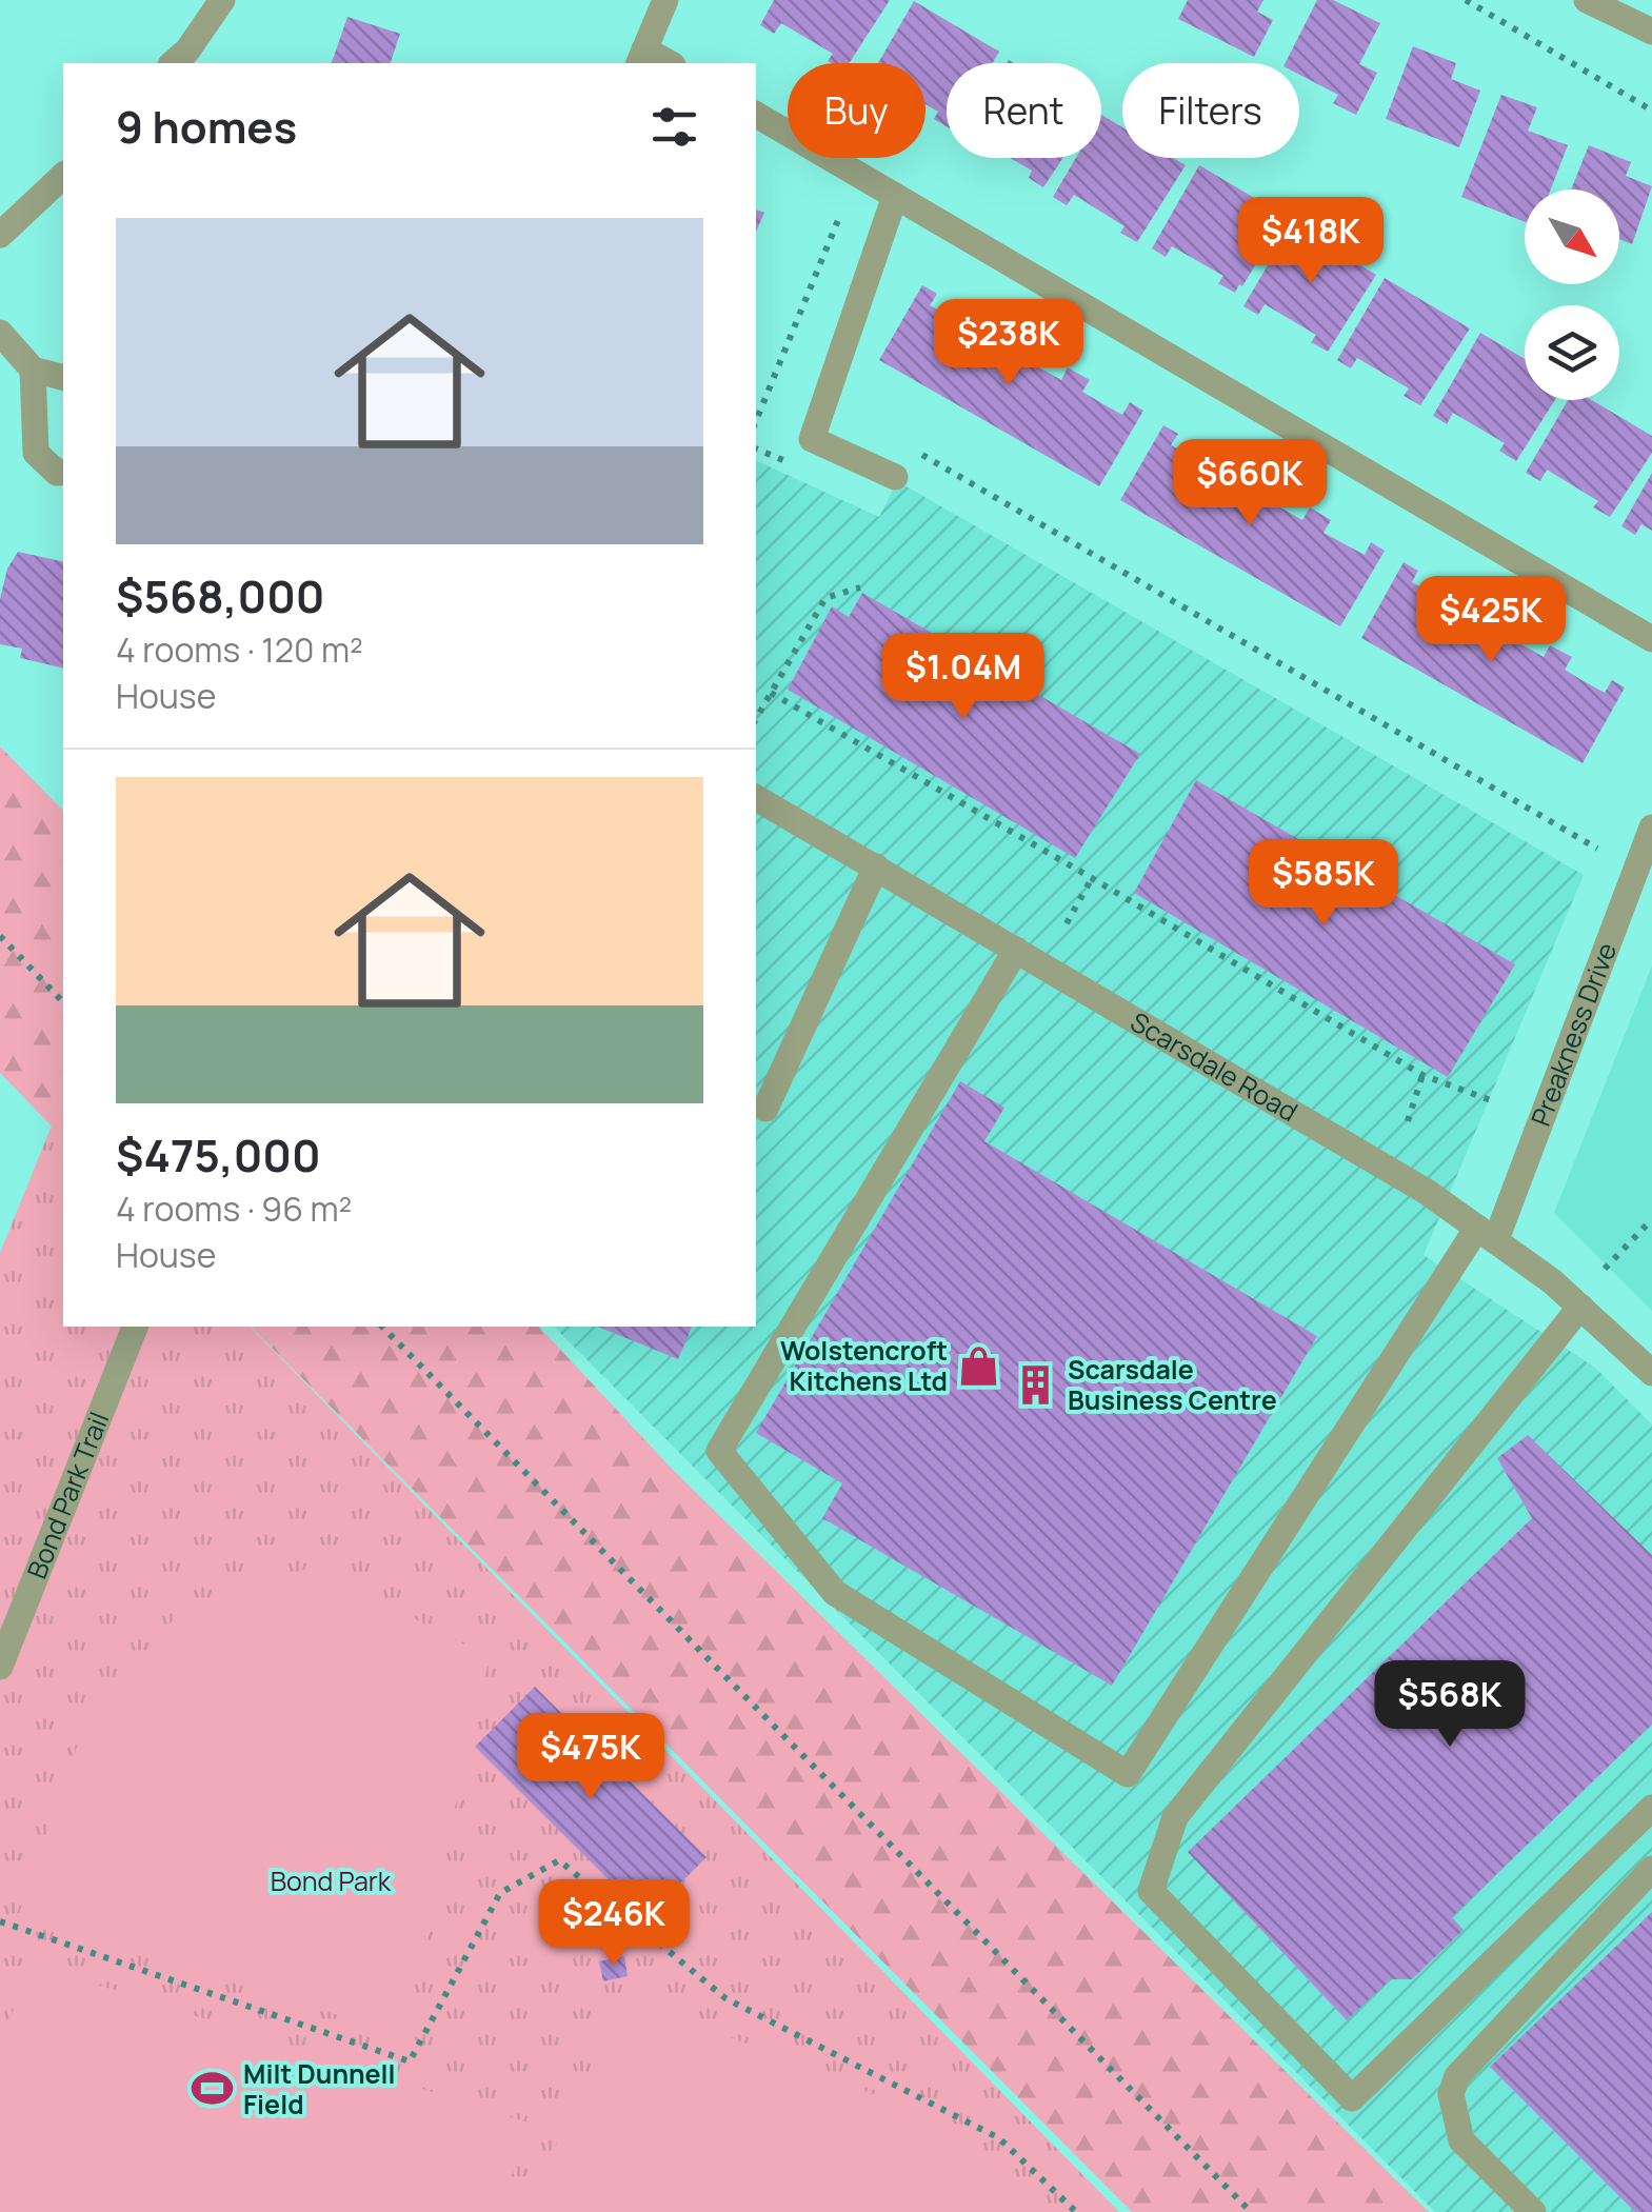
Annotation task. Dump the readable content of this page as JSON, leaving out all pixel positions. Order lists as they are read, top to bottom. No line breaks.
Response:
{"streets":{"street":["Preakness Drive","Scarsdale Road","Bond Park Trail"]},"crossings":[["Preakness Drive","Scarsdale Road"]],"parks":["Bond Park"],"places":{"shop":["Wolstencroft Kitchens Ltd"],"building":["Scarsdale Business Centre"],"sports":["Milt Dunnell Field"]},"north":"bottom right","page":{"chip":["Buy","Rent","Filters"],"heading":"9 homes","list":[{"name":"$568,000","note":"4 rooms · 120 m² · House"},{"name":"$475,000","note":"4 rooms · 96 m² · House"}],"price":["$418K","$238K","$660K","$425K","$1.04M","$585K","$568K","$475K","$246K"]}}
